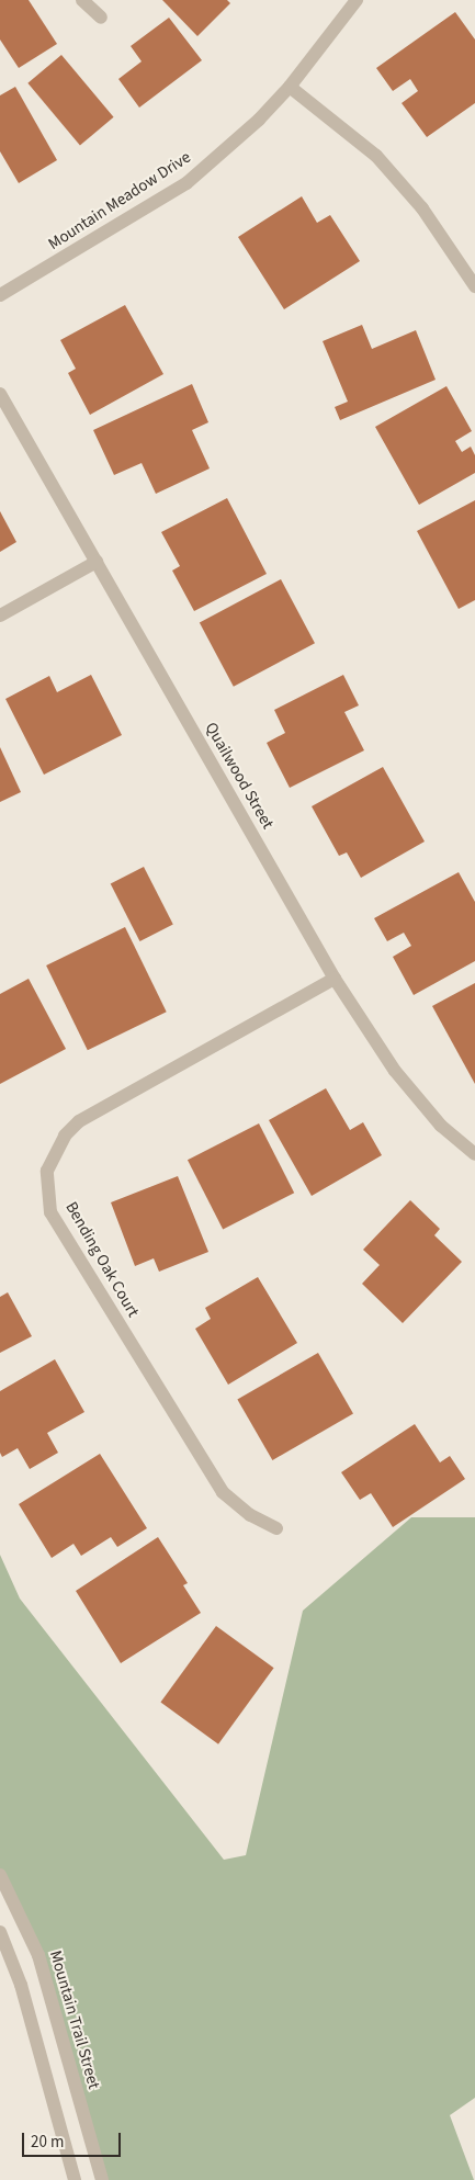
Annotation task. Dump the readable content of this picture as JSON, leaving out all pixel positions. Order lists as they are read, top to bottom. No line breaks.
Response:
{"streets":{"street":["Mountain Meadow Drive","Quailwood Street","Bending Oak Court","Mountain Trail Street"]},"crossings":[["Quailwood Street","Bending Oak Court"]],"scale_bar":"20 m"}
